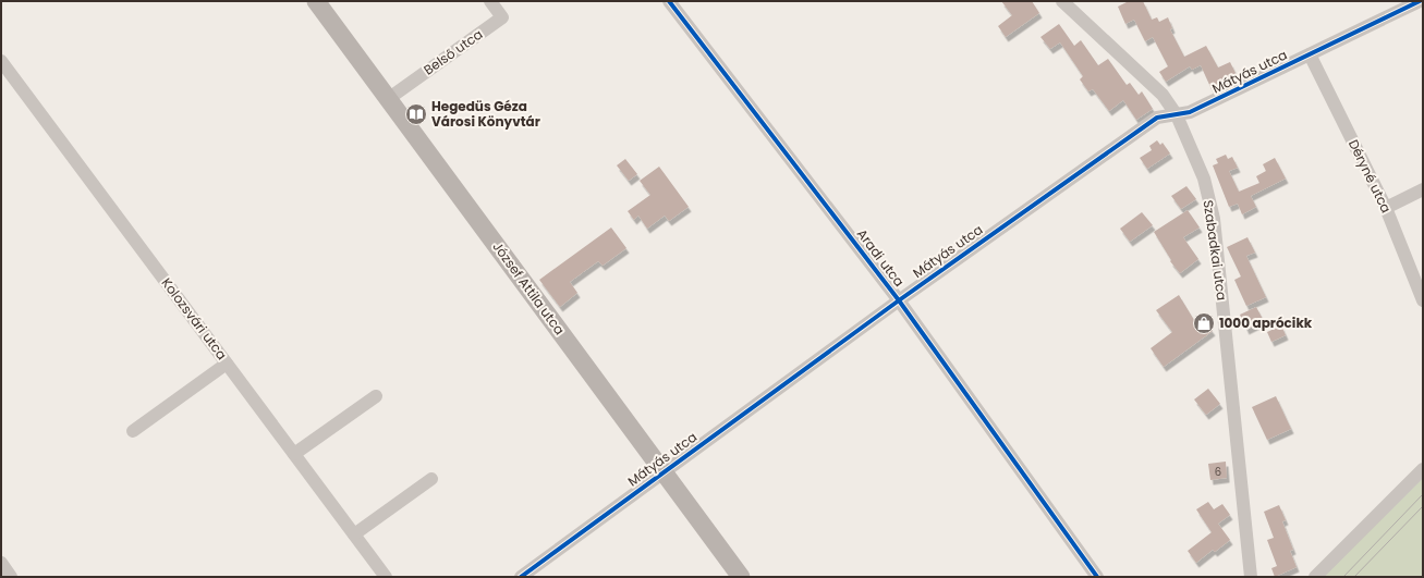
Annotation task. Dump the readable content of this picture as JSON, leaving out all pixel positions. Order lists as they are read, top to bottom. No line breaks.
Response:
{"streets":{"street":["Belső utca","Mátyás utca","Déryné utca","Szabadkai utca","Aradi utca","József Attila utca","Kolozsvári utca"]},"crossings":[["Belső utca","József Attila utca"],["Mátyás utca","Déryné utca"],["Mátyás utca","Szabadkai utca"],["Mátyás utca","Aradi utca"],["Mátyás utca","József Attila utca"]],"places":{"library":["Hegedüs Géza Városi Könyvtár"],"shop":["1000 aprócikk"]},"house_numbers":["6"]}
